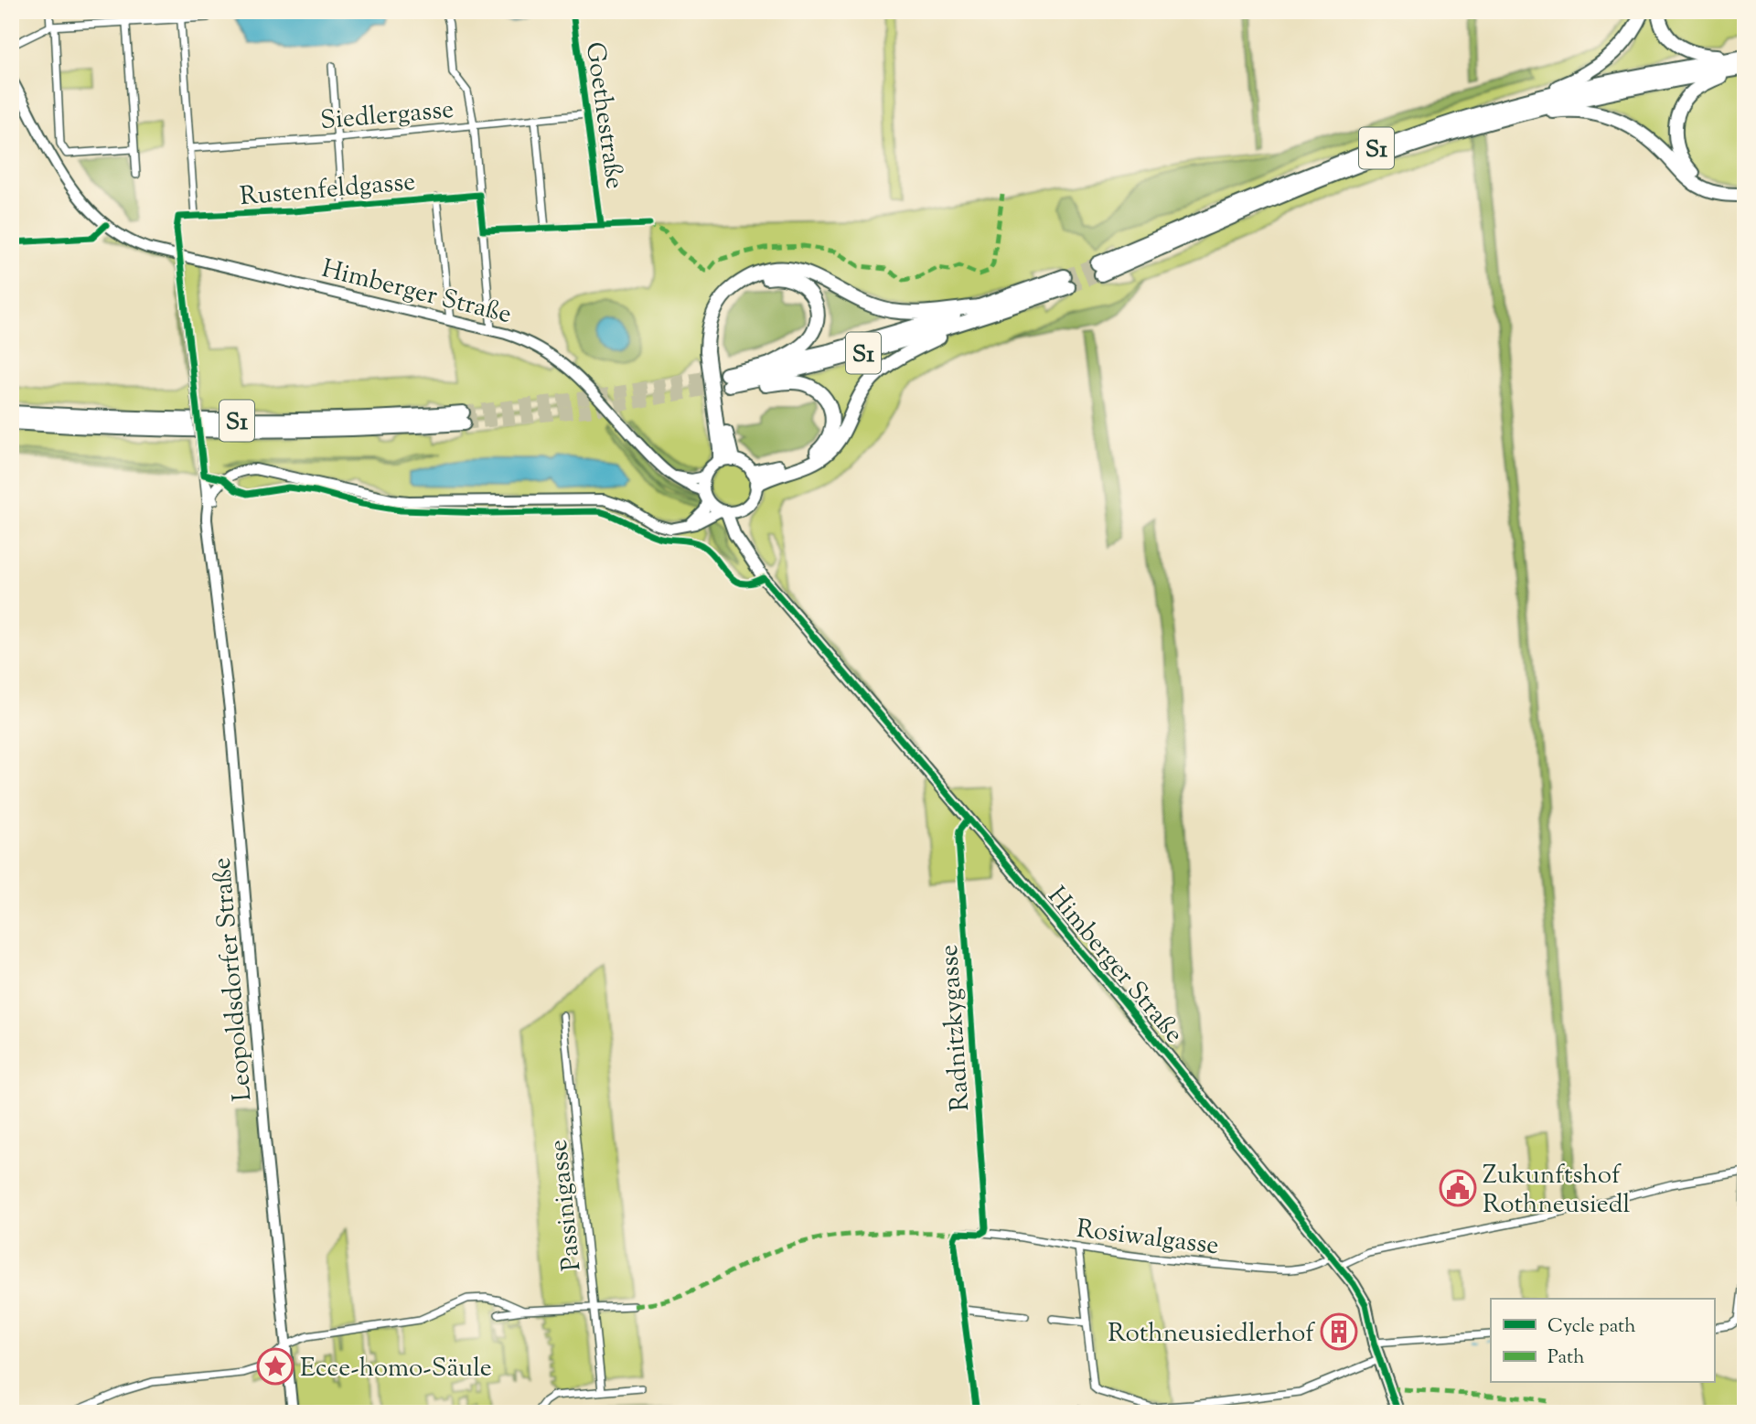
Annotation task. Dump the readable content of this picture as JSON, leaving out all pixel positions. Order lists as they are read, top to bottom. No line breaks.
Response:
{"streets":{"highway":["S1"],"main road":["Himberger Straße","Leopoldsdorfer Straße"],"street":["Siedlergasse","Goethestraße","Rustenfeldgasse","Radnitzkygasse","Passinigasse","Rosiwalgasse"]},"crossings":[["Siedlergasse","Goethestraße"],["Rustenfeldgasse","Leopoldsdorfer Straße"],["Himberger Straße","Leopoldsdorfer Straße"],["Himberger Straße","Radnitzkygasse"],["Himberger Straße","Rosiwalgasse"],["Radnitzkygasse","Rosiwalgasse"]],"places":{"public building":["Zukunftshof Rothneusiedl"],"building":["Rothneusiedlerhof"],"place":["Ecce-homo-Säule"]},"legend":["Cycle path","Path"]}
